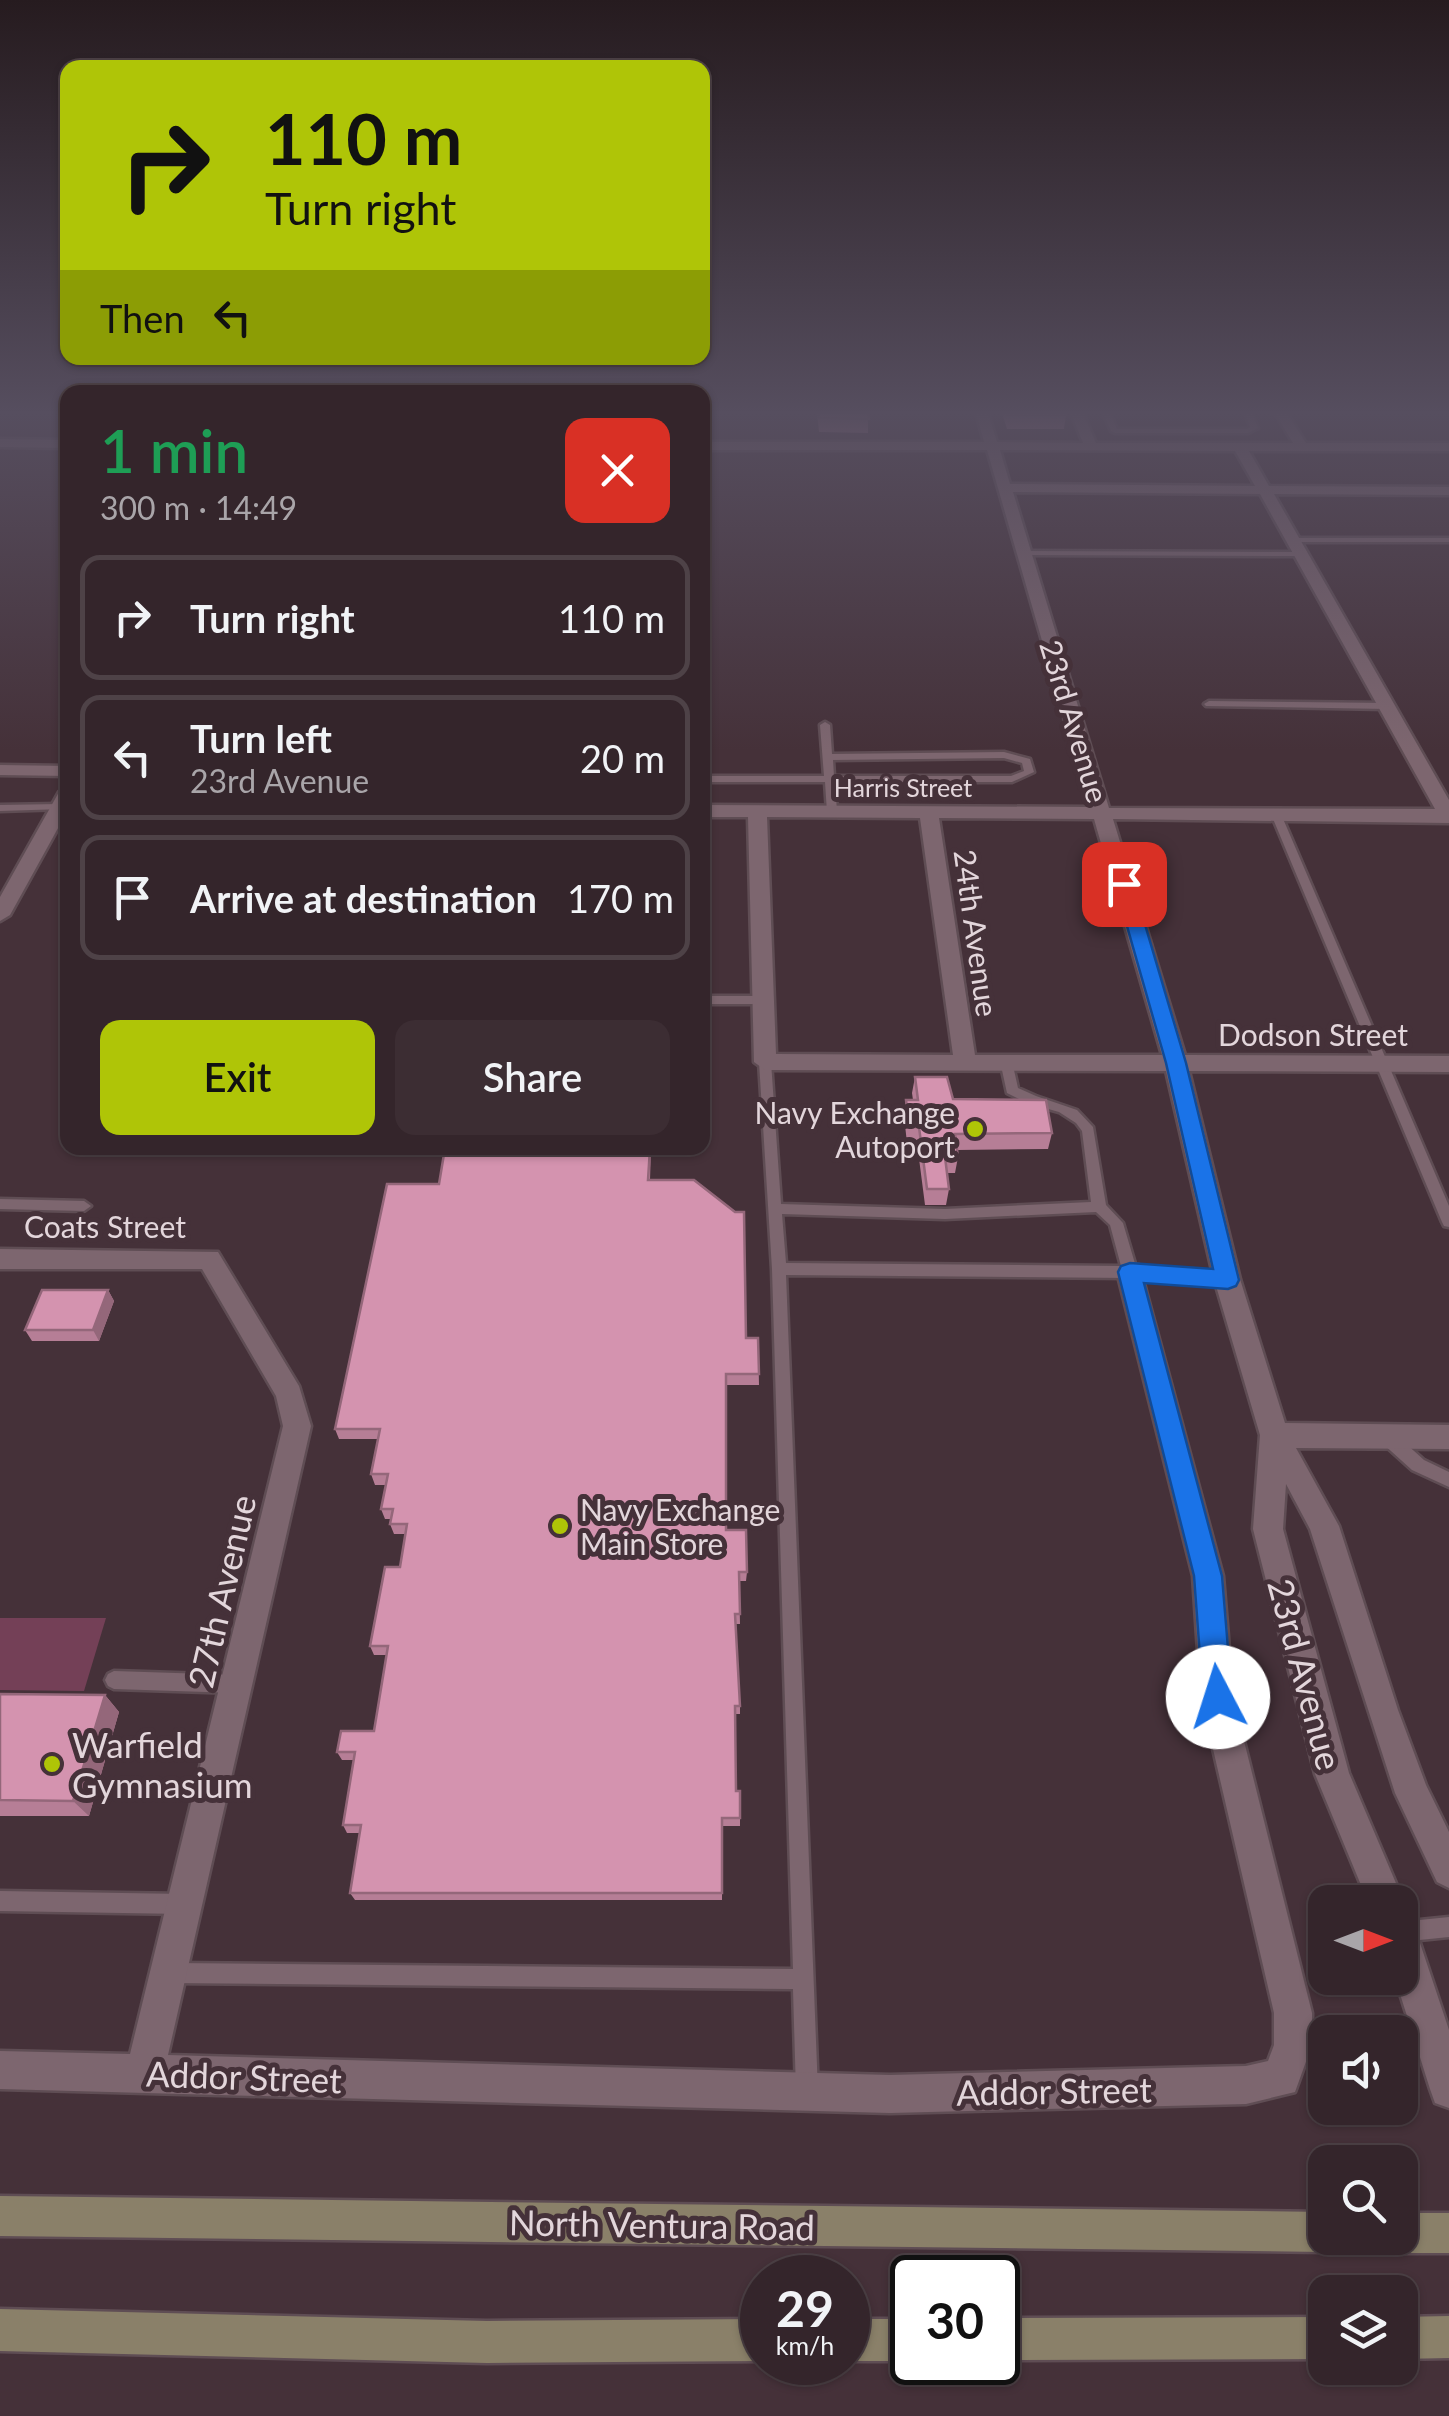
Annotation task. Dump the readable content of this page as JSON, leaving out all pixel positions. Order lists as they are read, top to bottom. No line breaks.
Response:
{"streets":{"main road":["North Ventura Road"],"street":["23rd Avenue","Harris Street","24th Avenue","Dodson Street","Coats Street","27th Avenue","Addor Street"]},"crossings":[["23rd Avenue","Harris Street"],["23rd Avenue","Dodson Street"],["Harris Street","24th Avenue"],["24th Avenue","Dodson Street"],["Coats Street","27th Avenue"],["27th Avenue","Addor Street"]],"places":["Navy Exchange Autoport","Navy Exchange Main Store","Warfield Gymnasium"],"north":"right","page":{"turn":["110 m","Turn right"],"then":"Then","heading":["1 min","300 m · 14:49"],"list":[{"name":"Turn right","value":"110 m"},{"name":"Turn left","note":"23rd Avenue","value":"20 m"},{"name":"Arrive at destination","value":"170 m"}],"buttons":["Exit","Share"],"speed":"29 km/h","limit":"30"}}
